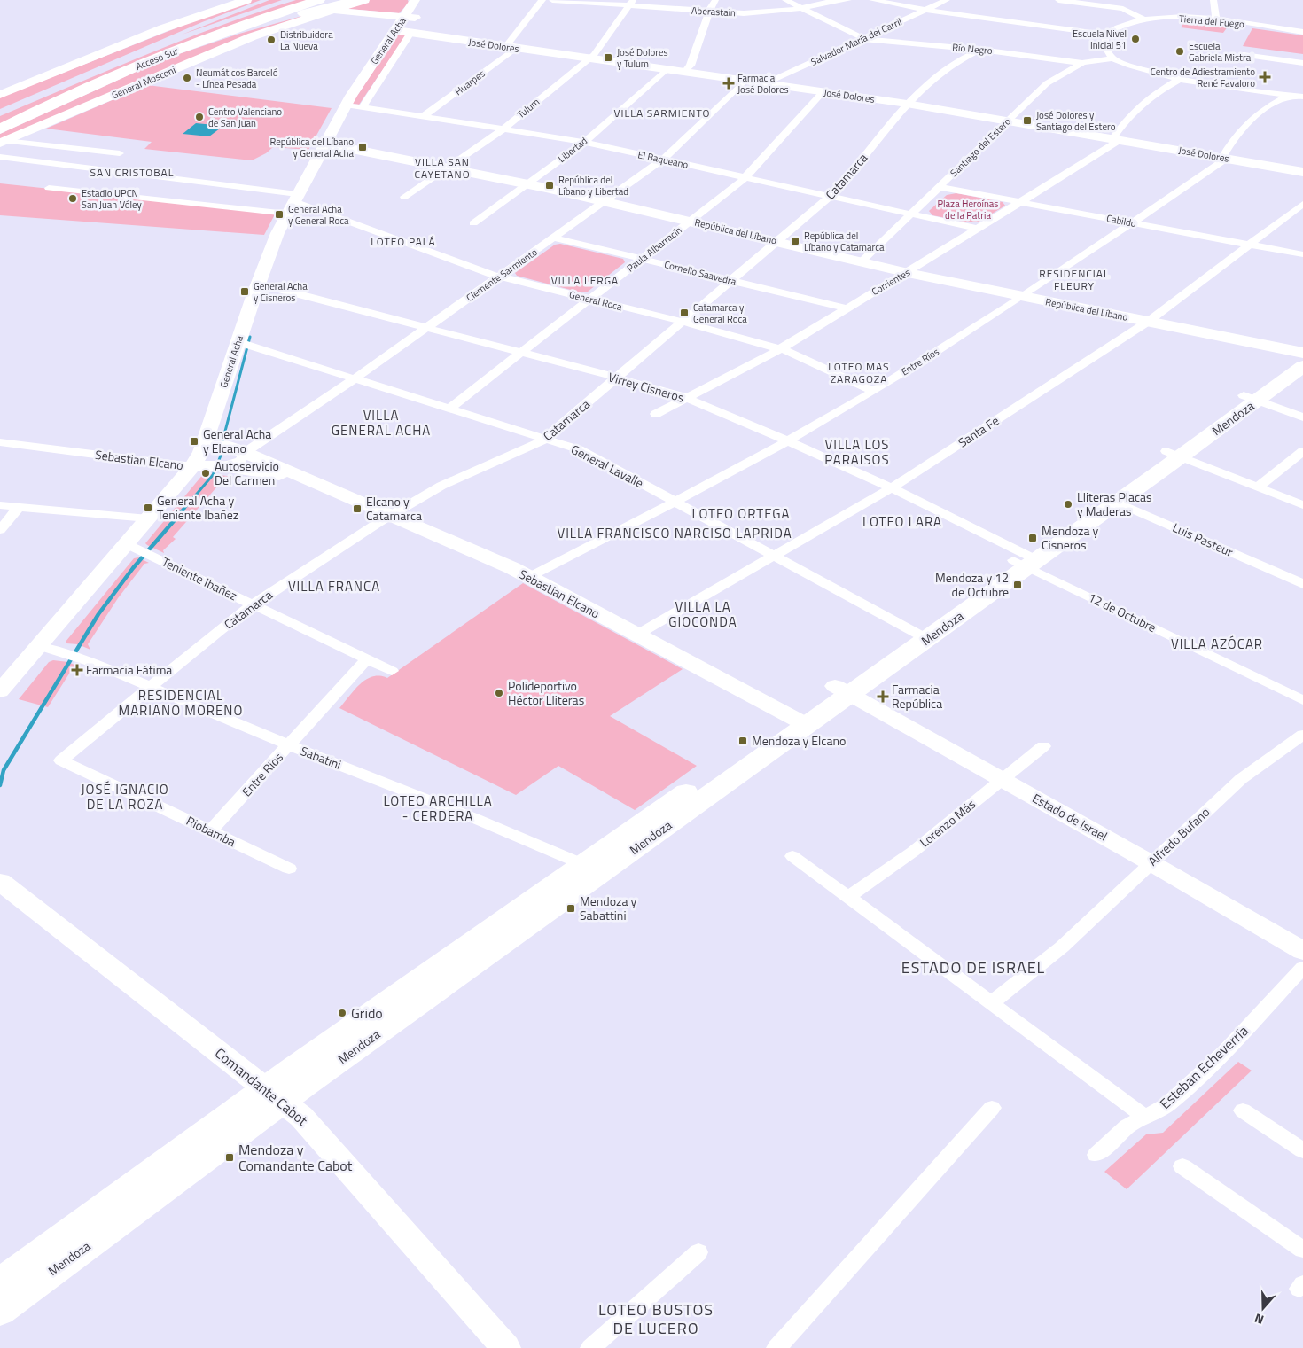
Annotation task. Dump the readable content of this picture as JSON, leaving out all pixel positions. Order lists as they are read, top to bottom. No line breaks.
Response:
{"streets":{"highway":["Acceso Sur"],"main road":["General Acha","Mendoza"],"street":["Aberastain","Tierra del Fuego","Salvador María del Carril","José Dolores","Río Negro","General Mosconi","Huarpes","Tulum","Santiago del Estero","Libertad","El Baqueano","Catamarca","Cabildo","República del Líbano","Paula Albarracín","Cornelio Saavedra","Clemente Sarmiento","Corrientes","General Roca","Entre Ríos","Virrey Cisneros","Santa Fe","Sebastian Elcano","General Lavalle","Luis Pasteur","Teniente Ibañez","12 de Octubre","Sabatini","Estado de Israel","Lorenzo Más","Riobamba","Alfredo Bufano","Esteban Echeverría","Comandante Cabot"]},"crossings":[["Aberastain","Río Negro"],["Aberastain","Tulum"],["General Acha","José Dolores"],["General Acha","El Baqueano"],["General Acha","República del Líbano"],["General Acha","General Roca"],["General Acha","Virrey Cisneros"],["General Acha","Sebastian Elcano"],["General Acha","General Lavalle"],["General Acha","Teniente Ibañez"],["General Acha","Sabatini"],["Salvador María del Carril","José Dolores"],["Salvador María del Carril","Río Negro"],["José Dolores","Huarpes"],["José Dolores","Tulum"],["José Dolores","Santiago del Estero"],["José Dolores","Libertad"],["José Dolores","Catamarca"],["José Dolores","Paula Albarracín"],["José Dolores","Clemente Sarmiento"],["José Dolores","Corrientes"],["José Dolores","Entre Ríos"],["Río Negro","Santiago del Estero"],["Río Negro","Catamarca"],["Acceso Sur","General Mosconi"],["Huarpes","El Baqueano"],["Tulum","El Baqueano"],["Tulum","República del Líbano"],["Santiago del Estero","El Baqueano"],["Santiago del Estero","Cabildo"],["Santiago del Estero","República del Líbano"],["Libertad","El Baqueano"],["Libertad","República del Líbano"],["El Baqueano","Catamarca"],["El Baqueano","Paula Albarracín"],["El Baqueano","Clemente Sarmiento"],["El Baqueano","Corrientes"],["Catamarca","República del Líbano"],["Catamarca","Cornelio Saavedra"],["Catamarca","General Roca"],["Catamarca","Virrey Cisneros"],["Catamarca","Sebastian Elcano"],["Catamarca","General Lavalle"],["Catamarca","Teniente Ibañez"],["Catamarca","Sabatini"],["Catamarca","Riobamba"],["Cabildo","Corrientes"],["Cabildo","Entre Ríos"],["Cabildo","Santa Fe"],["República del Líbano","Paula Albarracín"],["República del Líbano","Clemente Sarmiento"],["República del Líbano","Corrientes"],["República del Líbano","Entre Ríos"],["República del Líbano","Mendoza"],["República del Líbano","Santa Fe"],["Paula Albarracín","Cornelio Saavedra"],["Paula Albarracín","General Roca"],["Paula Albarracín","Virrey Cisneros"],["Paula Albarracín","General Lavalle"],["Cornelio Saavedra","Clemente Sarmiento"],["Cornelio Saavedra","Corrientes"],["Clemente Sarmiento","General Roca"],["Clemente Sarmiento","Virrey Cisneros"],["Clemente Sarmiento","Sebastian Elcano"],["Clemente Sarmiento","General Lavalle"],["Corrientes","General Roca"],["Corrientes","Virrey Cisneros"],["General Roca","Entre Ríos"],["Entre Ríos","Virrey Cisneros"],["Entre Ríos","Sebastian Elcano"],["Entre Ríos","General Lavalle"],["Entre Ríos","Teniente Ibañez"],["Entre Ríos","Sabatini"],["Entre Ríos","Riobamba"],["Virrey Cisneros","Mendoza"],["Virrey Cisneros","Santa Fe"],["Virrey Cisneros","12 de Octubre"],["Mendoza","Sebastian Elcano"],["Mendoza","General Lavalle"],["Mendoza","Luis Pasteur"],["Mendoza","12 de Octubre"],["Mendoza","Sabatini"],["Mendoza","Estado de Israel"],["Mendoza","Comandante Cabot"],["Santa Fe","Sebastian Elcano"],["Santa Fe","General Lavalle"],["Estado de Israel","Lorenzo Más"],["Estado de Israel","Alfredo Bufano"]],"districts":["VILLA SARMIENTO","VILLA SAN CAYETANO","SAN CRISTOBAL","LOTEO PALÁ","RESIDENCIAL FLEURY","VILLA LERGA","LOTEO MAS ZARAGOZA","VILLA GENERAL ACHA","VILLA LOS PARAISOS","LOTEO ORTEGA","LOTEO LARA","VILLA FRANCISCO NARCISO LAPRIDA","VILLA FRANCA","VILLA LA GIOCONDA","VILLA AZÓCAR","RESIDENCIAL MARIANO MORENO","JOSÉ IGNACIO DE LA ROZA","LOTEO ARCHILLA - CERDERA","ESTADO DE ISRAEL","LOTEO BUSTOS DE LUCERO"],"parks":["Plaza Heroínas de la Patria"],"places":{"other":["Escuela Nivel Inicial 51","Distribuidora La Nueva","Escuela Gabriela Mistral","Neumáticos Barceló - Línea Pesada","Centro Valenciano de San Juan","Estadio UPCN San Juan Vóley","Autoservicio Del Carmen","Lliteras Placas y Maderas","Polideportivo Héctor Lliteras","Grido"],"transit":["José Dolores y Tulum","José Dolores y Santiago del Estero","República del Líbano y General Acha","República del Líbano y Libertad","General Acha y General Roca","República del Líbano y Catamarca","General Acha y Cisneros","Catamarca y General Roca","General Acha y Elcano","General Acha y Teniente Ibañez","Elcano y Catamarca","Mendoza y Cisneros","Mendoza y 12 de Octubre","Mendoza y Elcano","Mendoza y Sabattini","Mendoza y Comandante Cabot"],"health":["Centro de Adiestramiento René Favaloro","Farmacia José Dolores","Farmacia Fátima","Farmacia República"]},"north":"bottom"}
